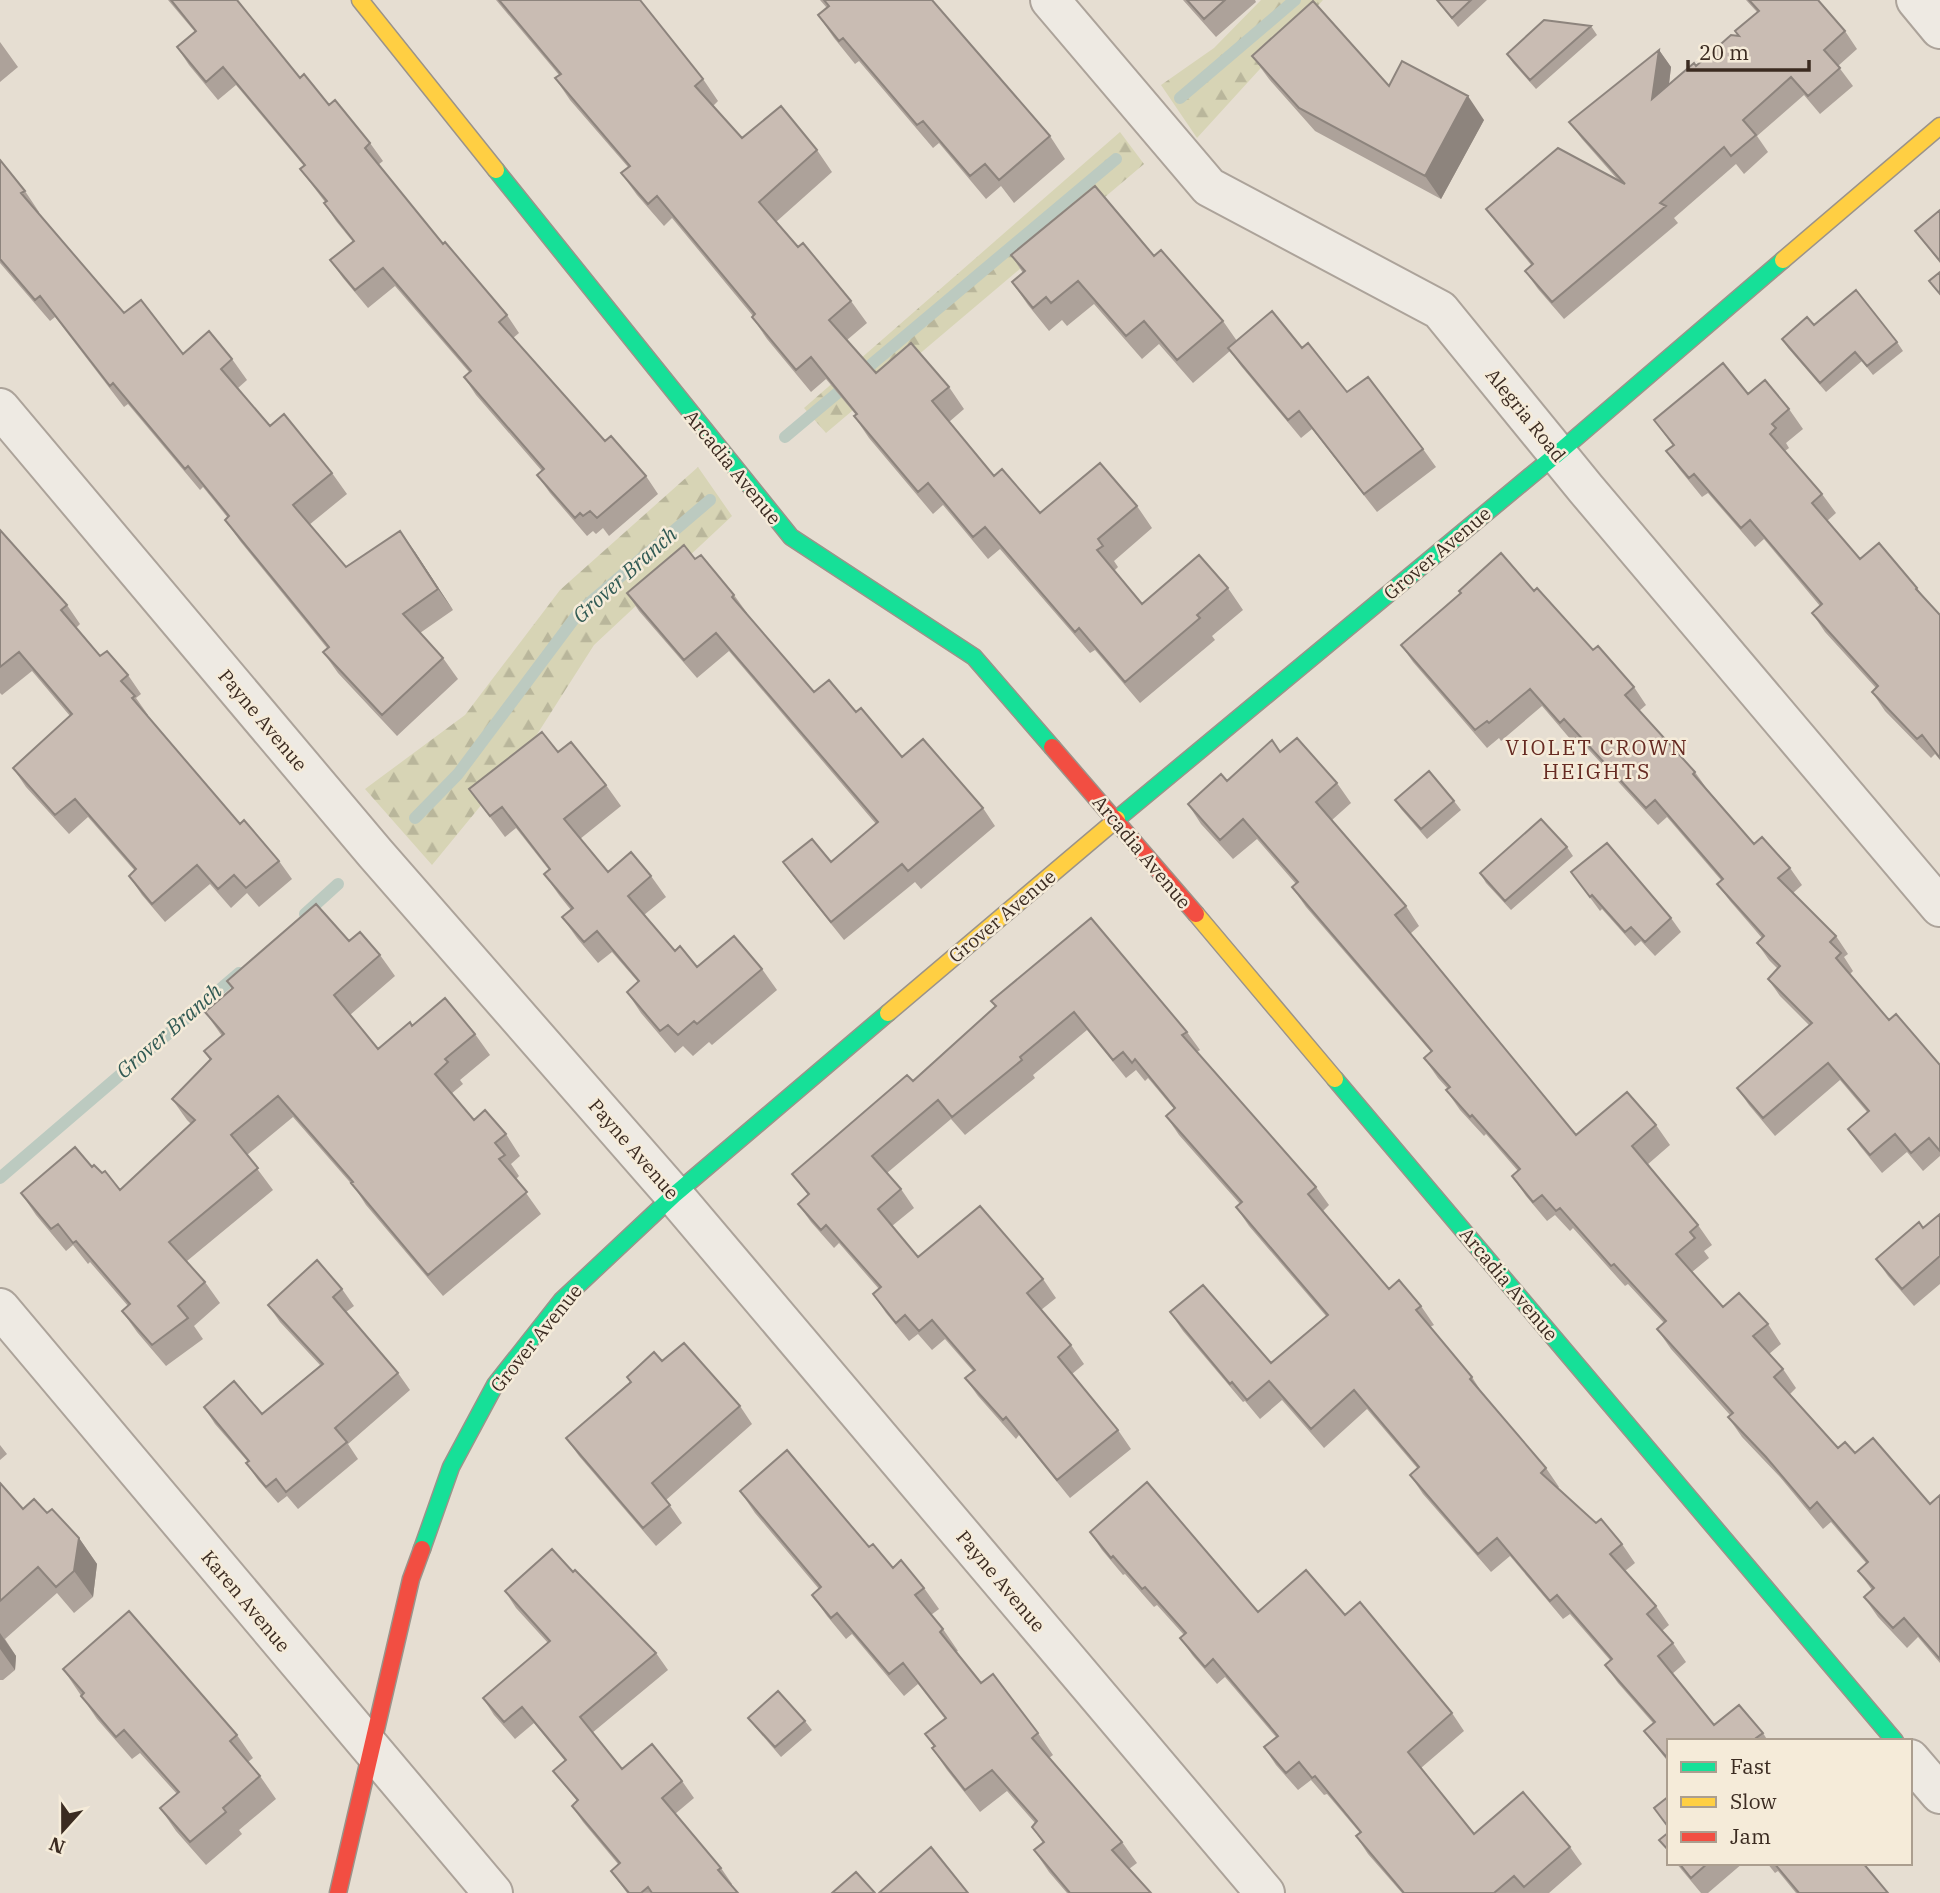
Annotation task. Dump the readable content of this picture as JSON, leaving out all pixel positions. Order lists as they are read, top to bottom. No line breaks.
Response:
{"streets":{"street":["Alegria Road","Arcadia Avenue","Grover Avenue","Payne Avenue","Karen Avenue"]},"crossings":[["Alegria Road","Grover Avenue"],["Arcadia Avenue","Grover Avenue"],["Grover Avenue","Payne Avenue"],["Grover Avenue","Karen Avenue"]],"districts":["VIOLET CROWN HEIGHTS"],"water":["Grover Branch"],"legend":["Fast","Slow","Jam"],"scale_bar":"20 m","north":"bottom"}
